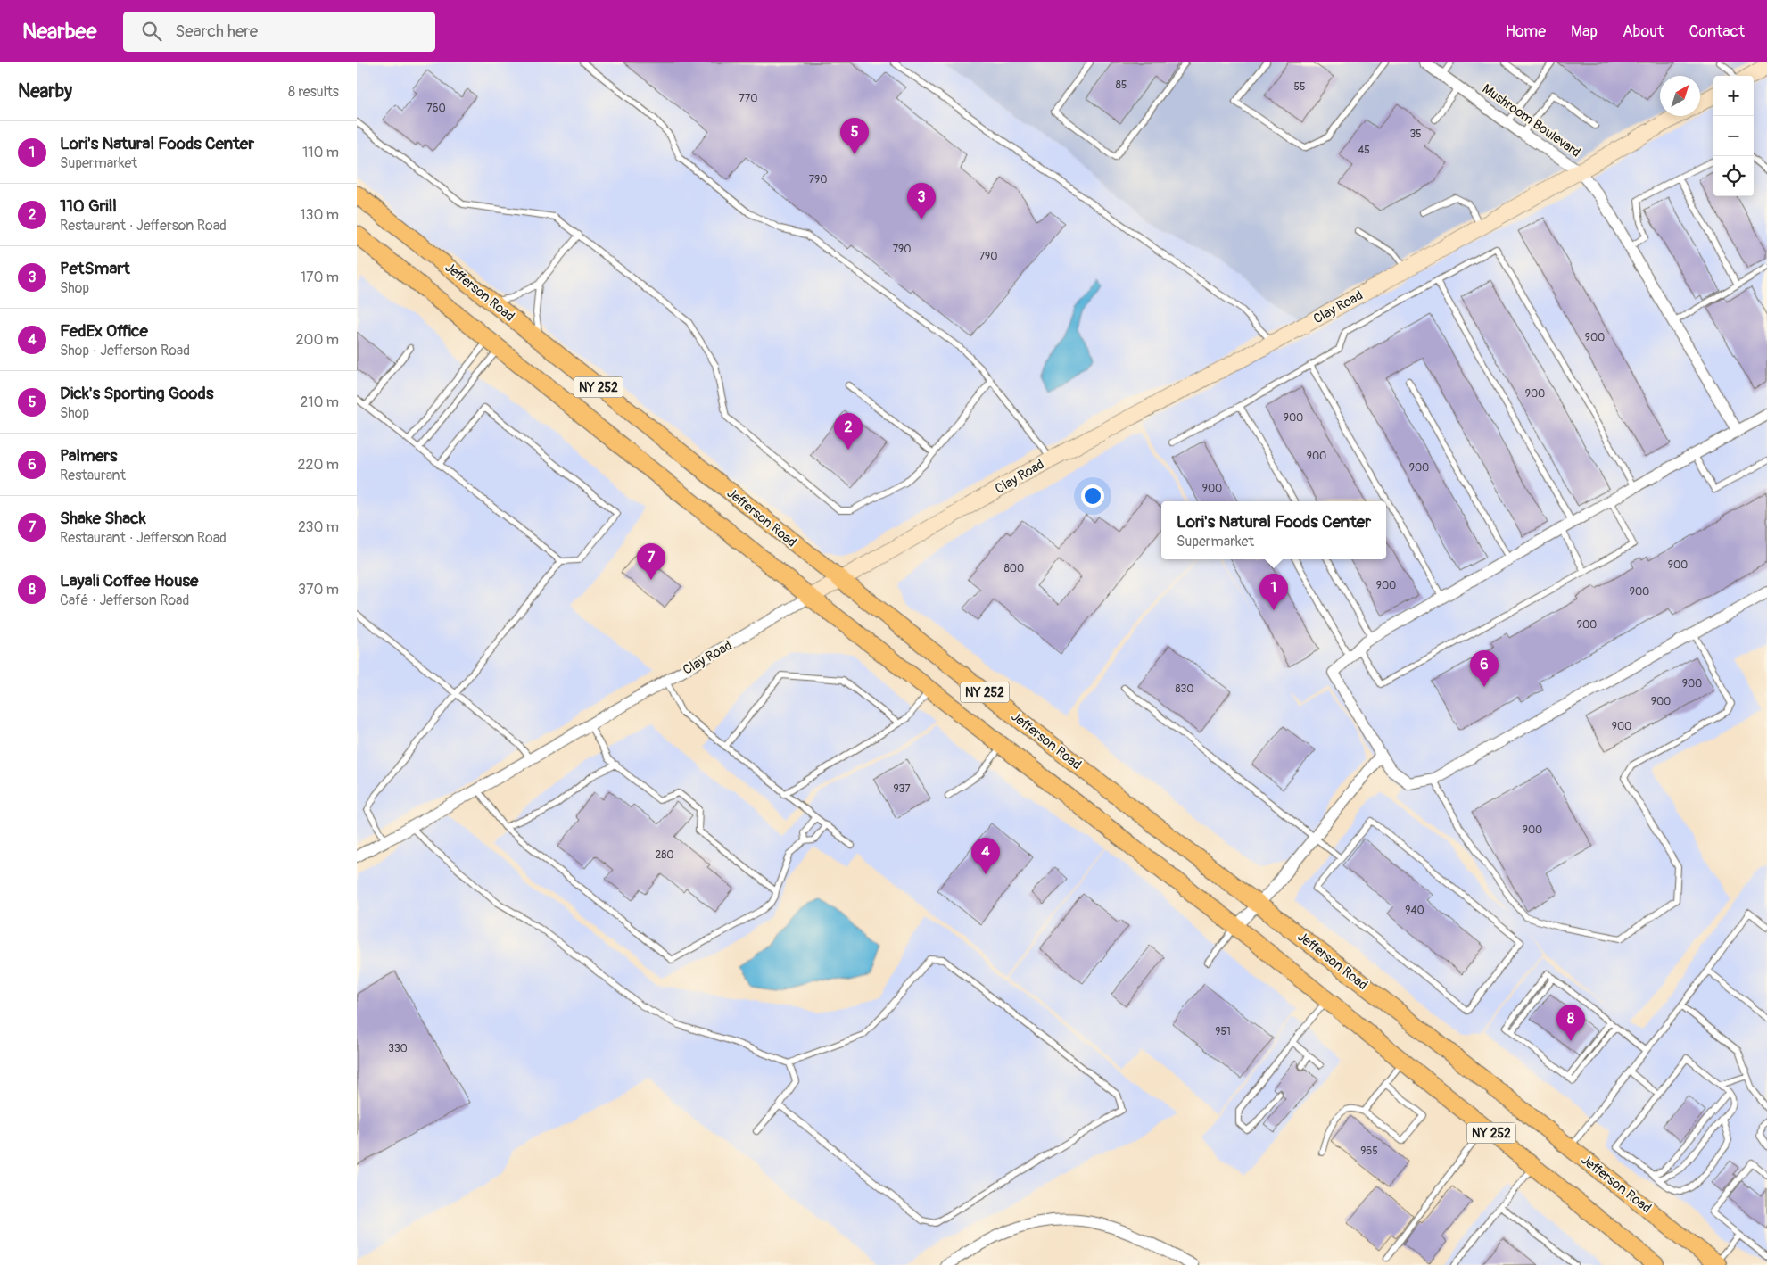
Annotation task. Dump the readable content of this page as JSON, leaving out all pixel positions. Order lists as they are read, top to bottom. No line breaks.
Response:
{"streets":{"main road":["Jefferson Road","NY 252"],"street":["Mushroom Boulevard","Clay Road"]},"crossings":[["Mushroom Boulevard","Clay Road"],["Jefferson Road","Clay Road"],["Clay Road","NY 252"]],"house_numbers":["85","55","770","760","35","45","790","790","790","900","900","900","900","900","900","900","800","900","900","900","900","830","900","900","937","900","280","940","951","330","965"],"north":"top right","page":{"header":"Nearbee","search":"Search here","nav":["Home","Map","About","Contact"],"heading":["Nearby","8 results"],"map_buttons":["+","−"],"pins":["5","3","2","7","1","6","4","8"],"list":[{"mark":"1","name":"Lori's Natural Foods Center","note":"Supermarket","value":"110 m"},{"mark":"2","name":"110 Grill","note":"Restaurant · Jefferson Road","value":"130 m"},{"mark":"3","name":"PetSmart","note":"Shop","value":"170 m"},{"mark":"4","name":"FedEx Office","note":"Shop · Jefferson Road","value":"200 m"},{"mark":"5","name":"Dick's Sporting Goods","note":"Shop","value":"210 m"},{"mark":"6","name":"Palmers","note":"Restaurant","value":"220 m"},{"mark":"7","name":"Shake Shack","note":"Restaurant · Jefferson Road","value":"230 m"},{"mark":"8","name":"Layali Coffee House","note":"Café · Jefferson Road","value":"370 m"}],"popup":["Lori's Natural Foods Center","Supermarket"]}}
